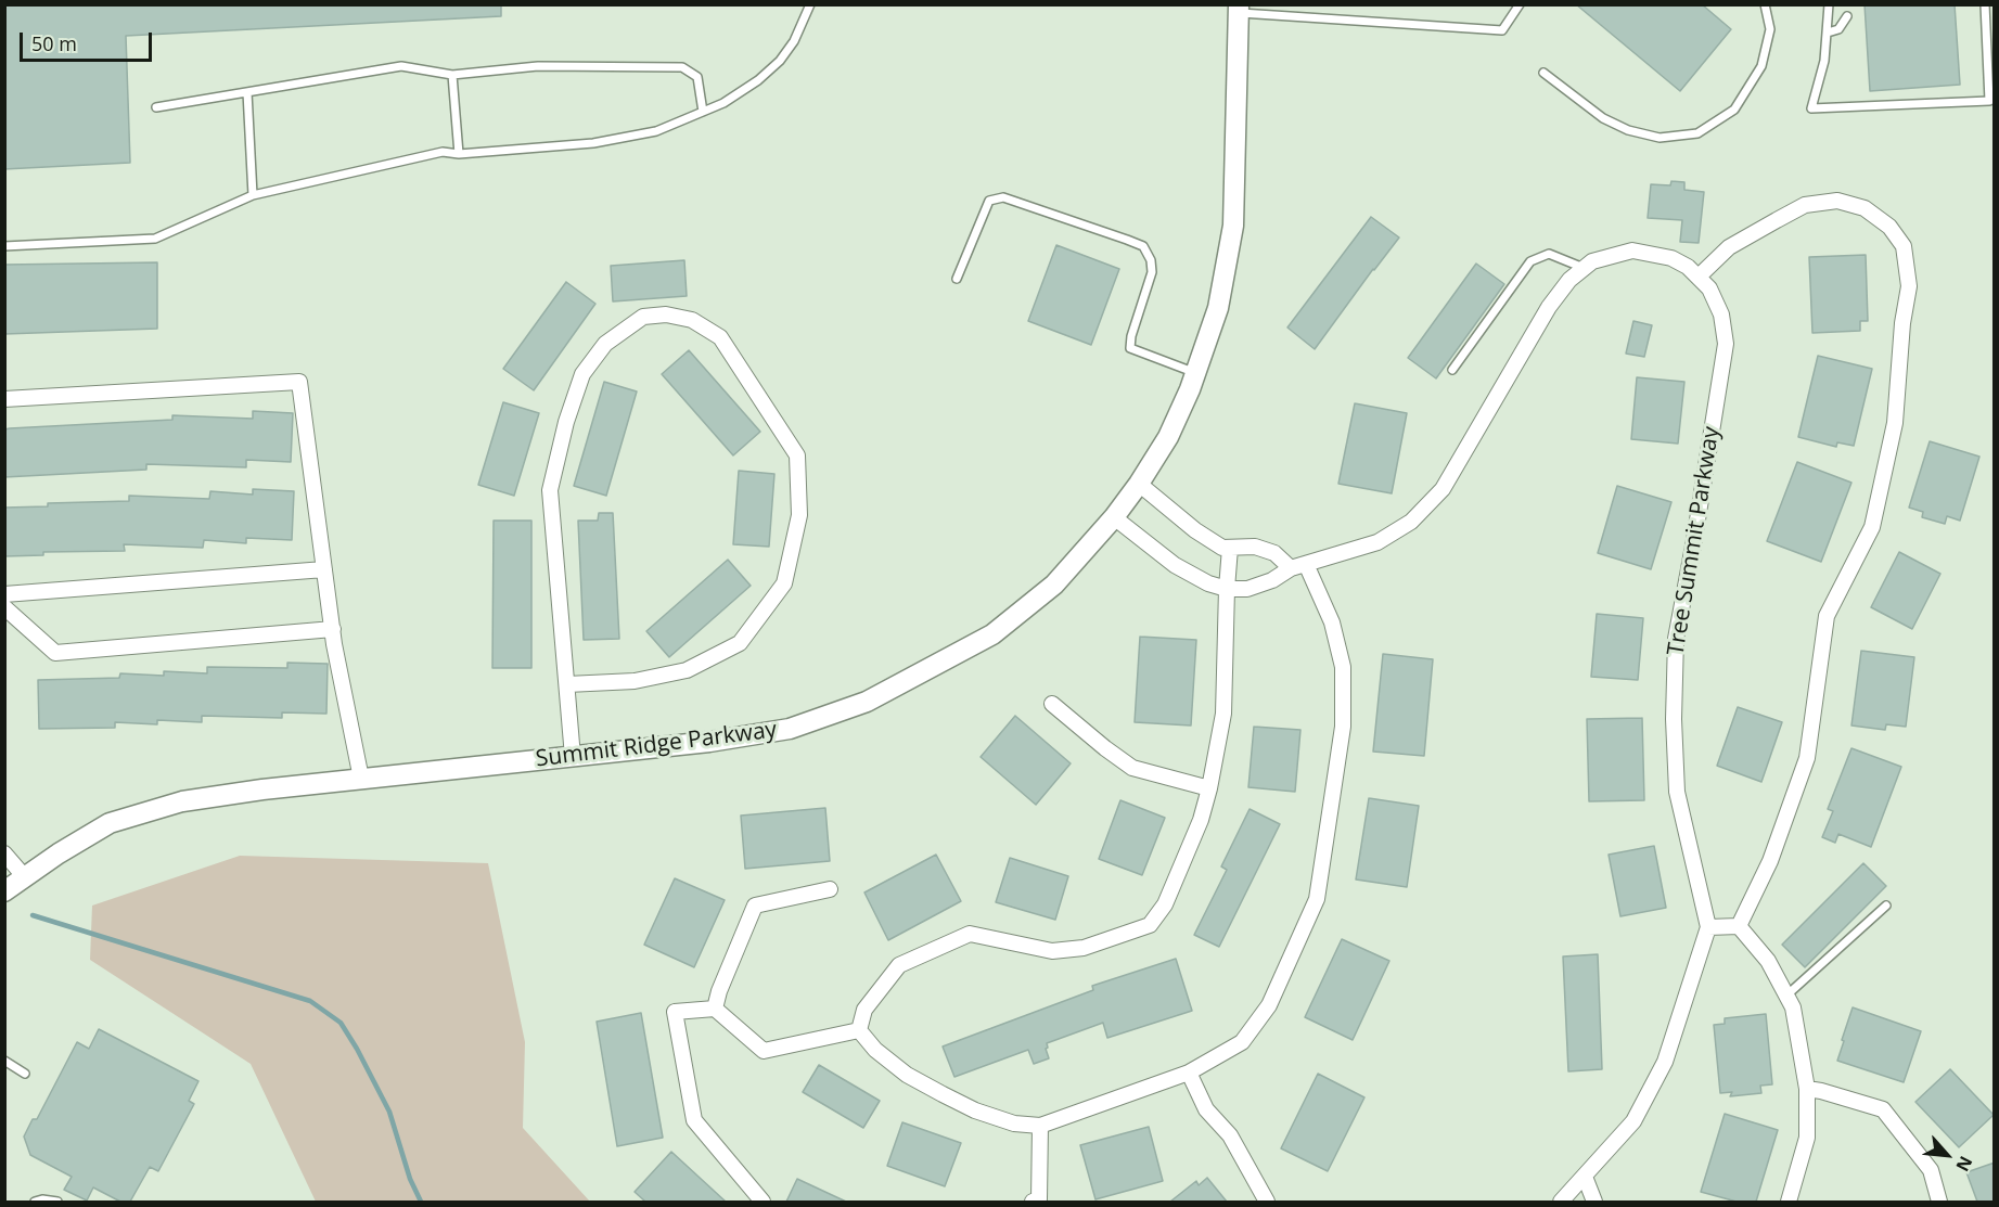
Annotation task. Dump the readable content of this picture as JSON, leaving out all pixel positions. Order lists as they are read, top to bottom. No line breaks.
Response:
{"streets":{"street":["Tree Summit Parkway","Summit Ridge Parkway"]},"crossings":[["Tree Summit Parkway","Summit Ridge Parkway"]],"scale_bar":"50 m","north":"bottom right"}
